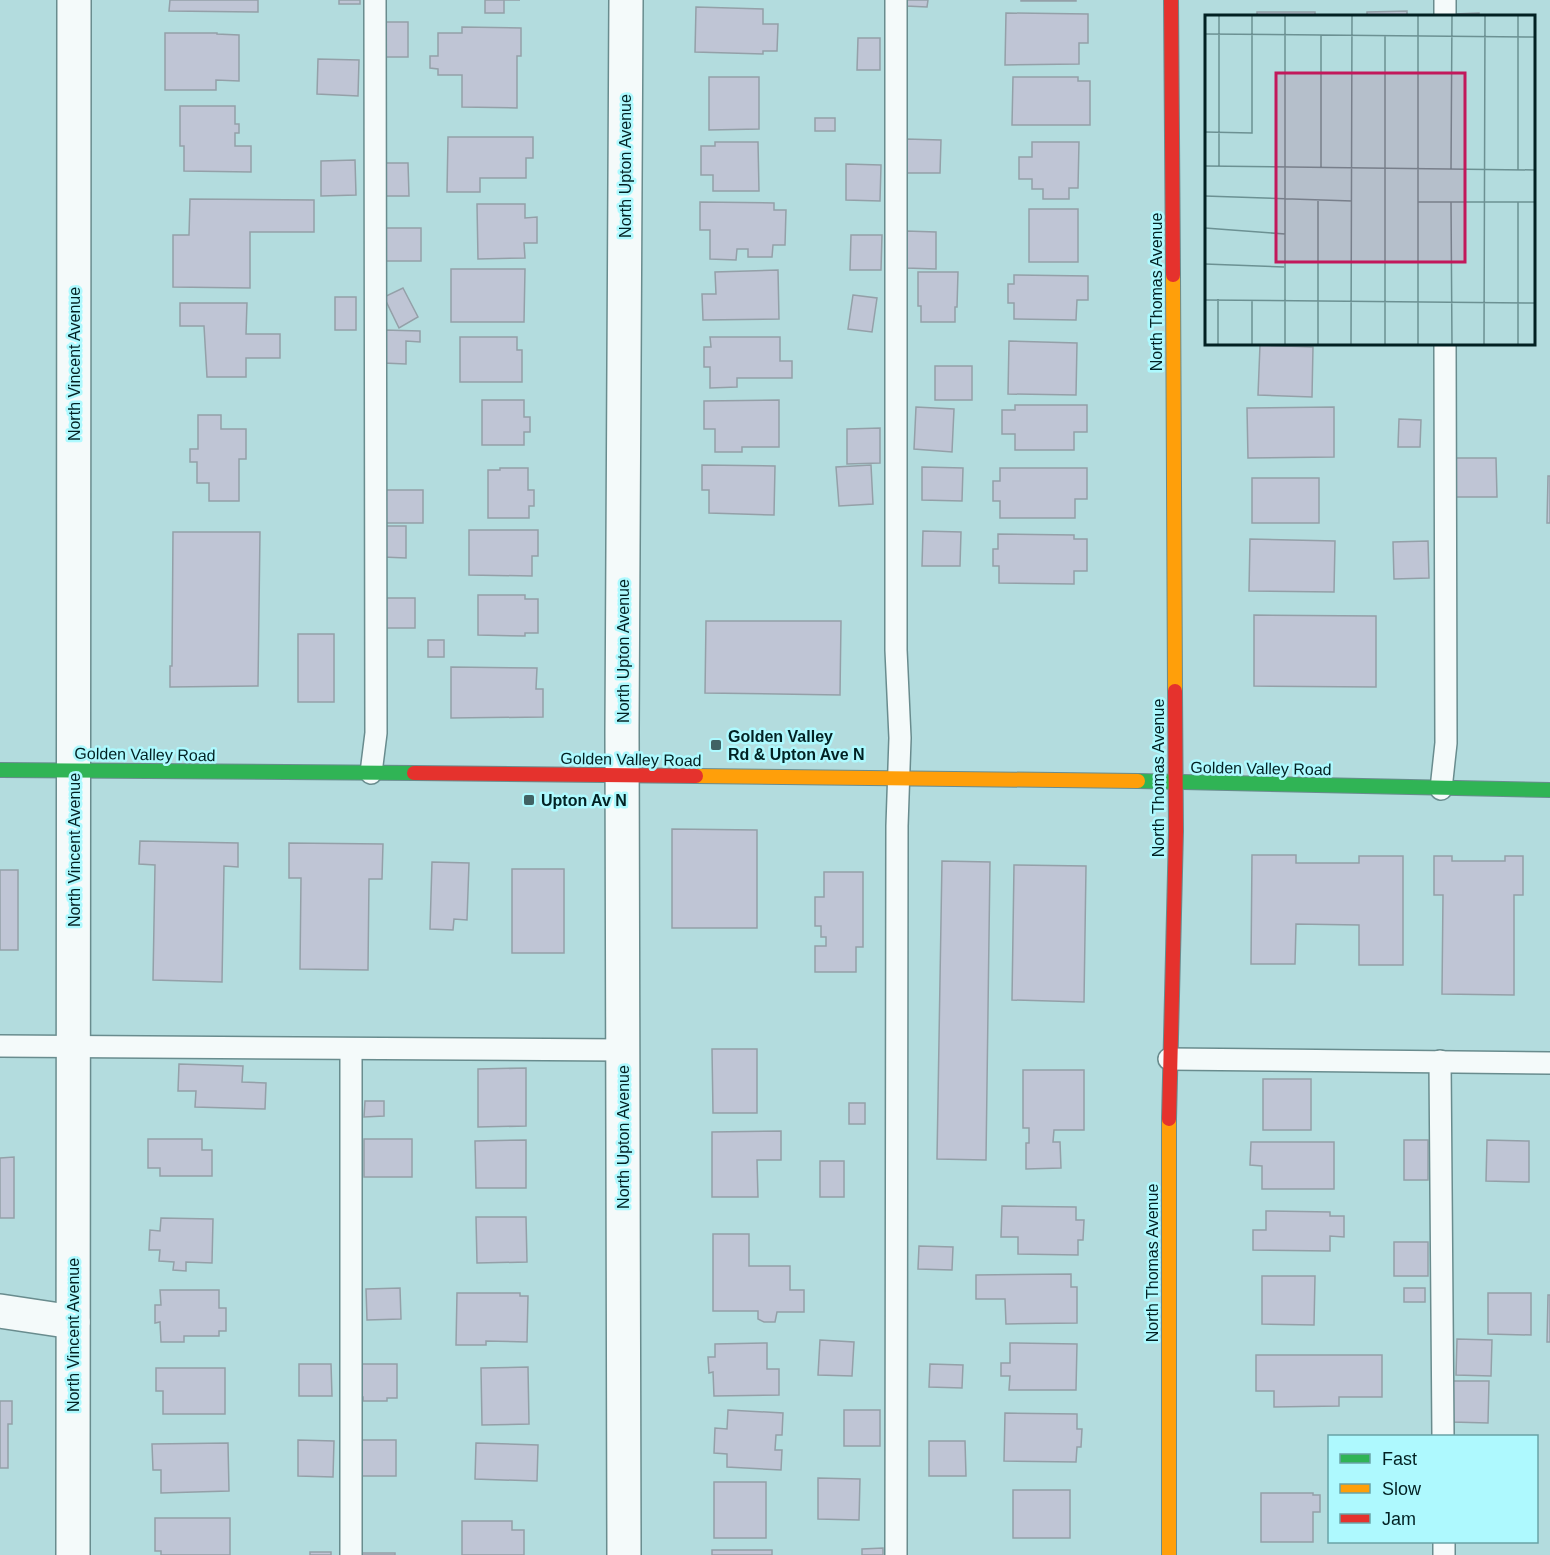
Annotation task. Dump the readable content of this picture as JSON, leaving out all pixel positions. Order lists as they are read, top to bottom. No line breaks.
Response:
{"streets":{"street":["North Upton Avenue","North Thomas Avenue","North Vincent Avenue","Golden Valley Road"]},"crossings":[["North Upton Avenue","Golden Valley Road"],["North Thomas Avenue","Golden Valley Road"],["North Vincent Avenue","Golden Valley Road"]],"places":{"transit":["Golden Valley Rd & Upton Ave N","Upton Av N"]},"legend":["Fast","Slow","Jam"]}
